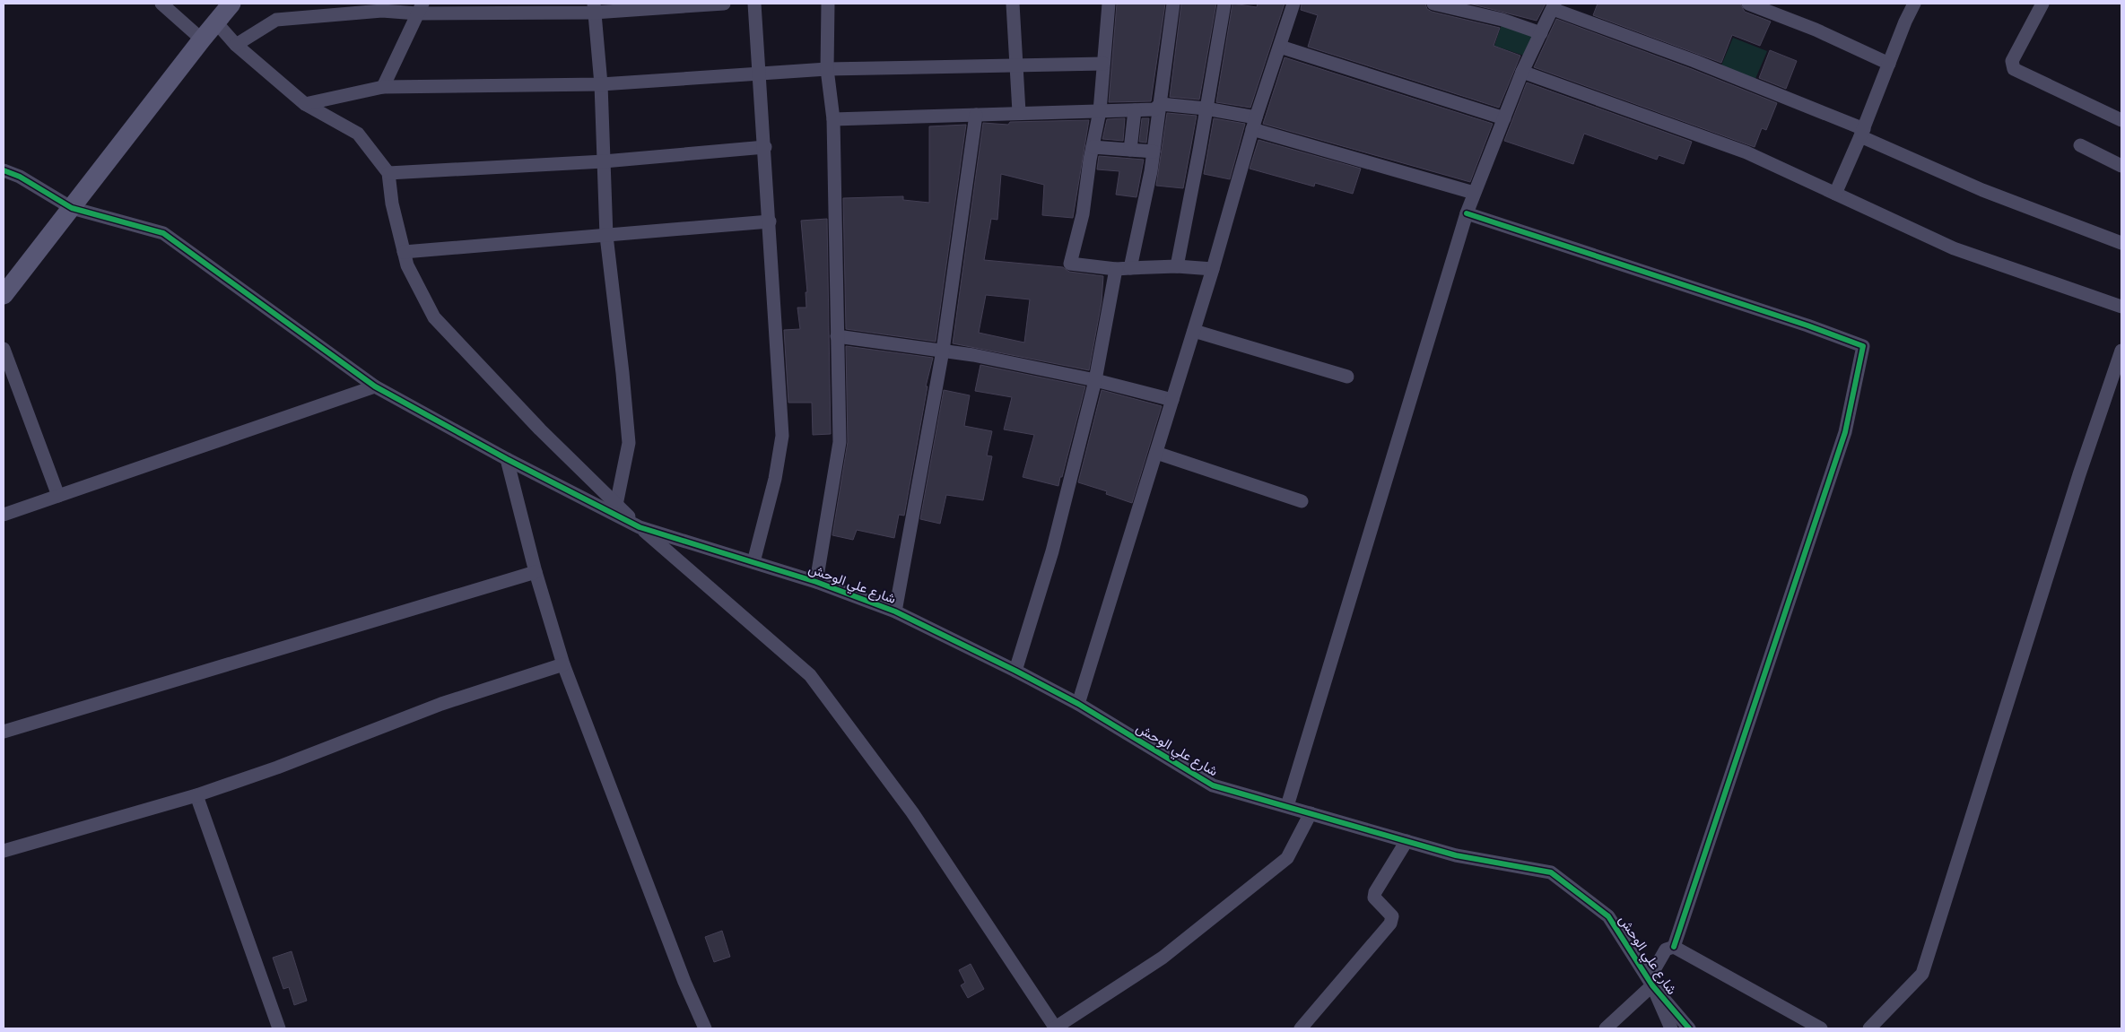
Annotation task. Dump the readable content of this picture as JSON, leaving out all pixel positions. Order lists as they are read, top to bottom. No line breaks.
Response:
{"streets":{"street":["شارع علي الوحش"]}}
